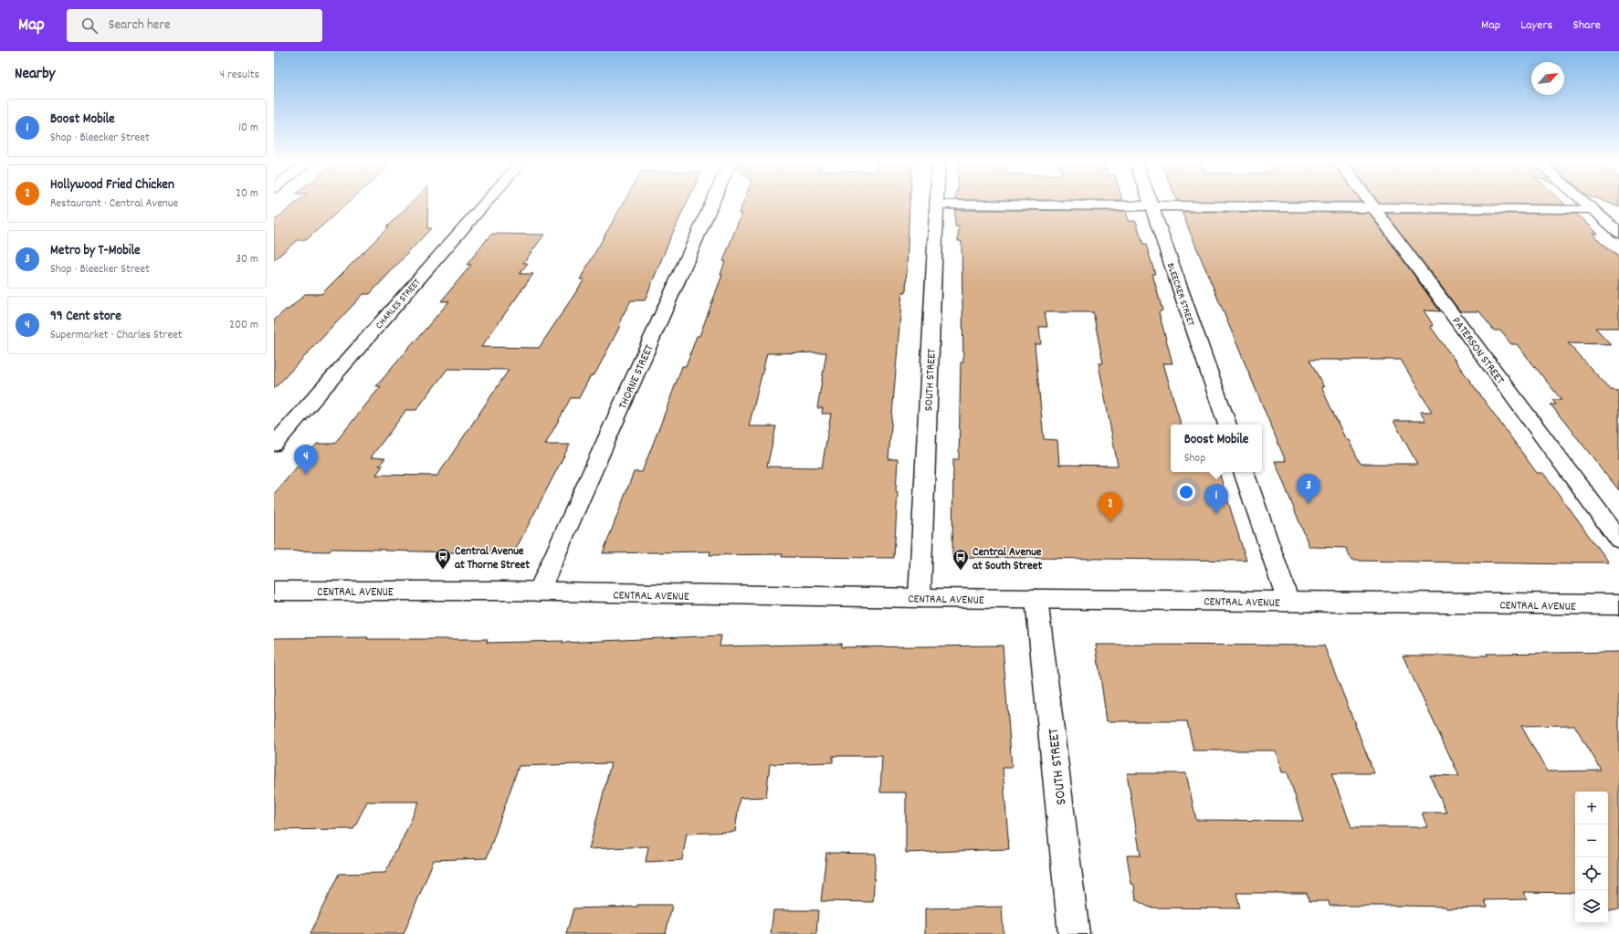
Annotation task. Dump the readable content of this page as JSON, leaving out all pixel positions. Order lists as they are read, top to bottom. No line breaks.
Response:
{"streets":{"street":["BLEECKER STREET","CHARLES STREET","PATERSON STREET","THORNE STREET","SOUTH STREET","CENTRAL AVENUE"]},"crossings":[["THORNE STREET","CENTRAL AVENUE"],["SOUTH STREET","CENTRAL AVENUE"]],"places":{"bus stop":["Central Avenue at Thorne Street","Central Avenue at South Street"]},"north":"top right","page":{"header":"Map","search":"Search here","nav":["Map","Layers","Share"],"heading":["Nearby","4 results"],"list":[{"mark":"1","name":"Boost Mobile","note":"Shop · Bleecker Street","value":"10 m"},{"mark":"2","name":"Hollywood Fried Chicken","note":"Restaurant · Central Avenue","value":"20 m"},{"mark":"3","name":"Metro by T-Mobile","note":"Shop · Bleecker Street","value":"30 m"},{"mark":"4","name":"99 Cent store","note":"Supermarket · Charles Street","value":"200 m"}],"popup":["Boost Mobile","Shop"],"pins":["4","3","1","2"],"map_buttons":["+","−"]}}
